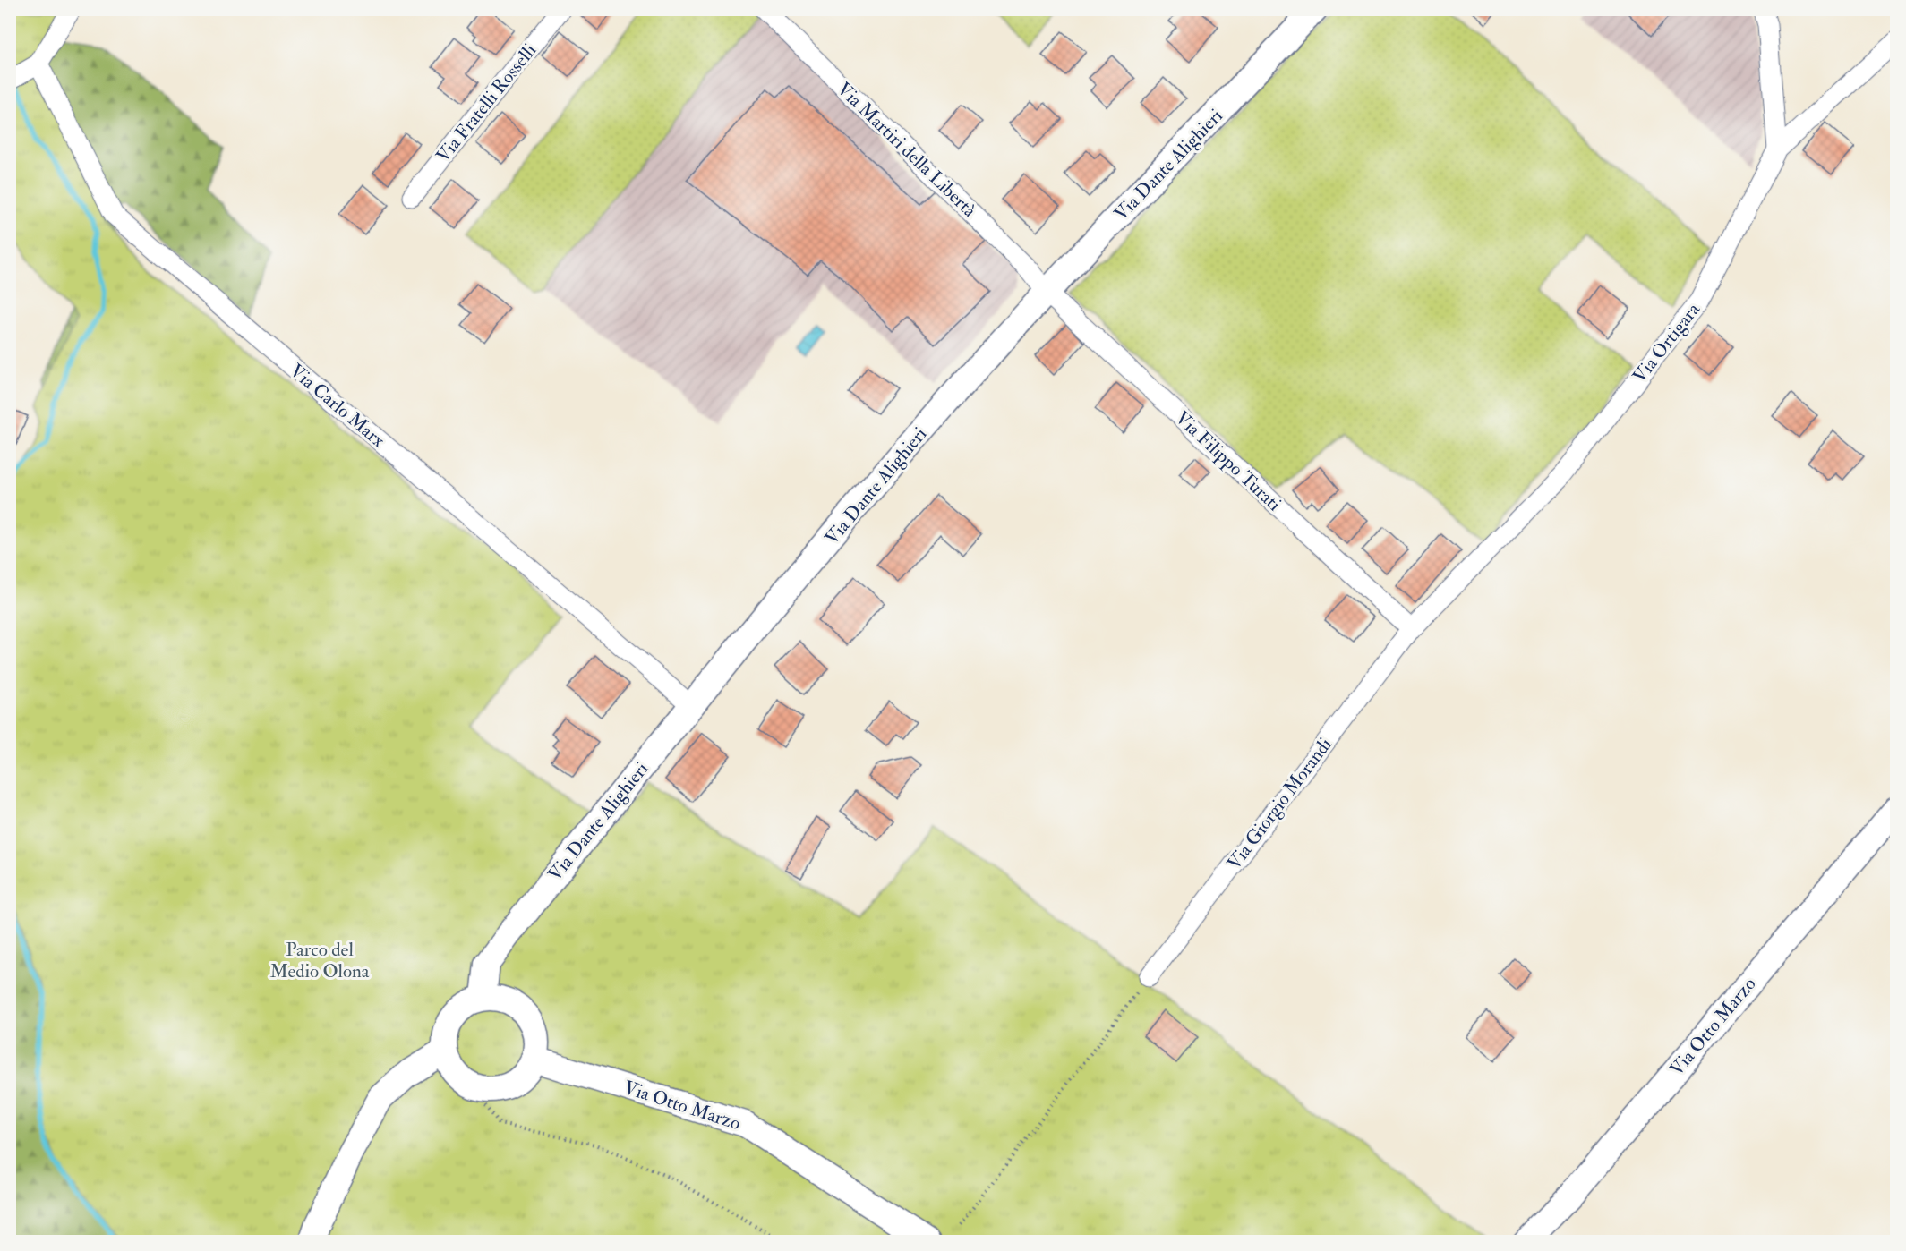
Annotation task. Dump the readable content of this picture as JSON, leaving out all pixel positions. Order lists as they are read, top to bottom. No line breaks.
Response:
{"streets":{"street":["Via Fratelli Rosselli","Via Martiri della Libertà","Via Dante Alighieri","Via Ortigara","Via Carlo Marx","Via Filippo Turati","Via Giorgio Morandi","Via Otto Marzo"]},"crossings":[["Via Martiri della Libertà","Via Dante Alighieri"],["Via Martiri della Libertà","Via Filippo Turati"],["Via Dante Alighieri","Via Carlo Marx"],["Via Dante Alighieri","Via Filippo Turati"],["Via Dante Alighieri","Via Otto Marzo"],["Via Ortigara","Via Filippo Turati"],["Via Ortigara","Via Giorgio Morandi"],["Via Filippo Turati","Via Giorgio Morandi"]],"parks":["Parco del Medio Olona"]}
